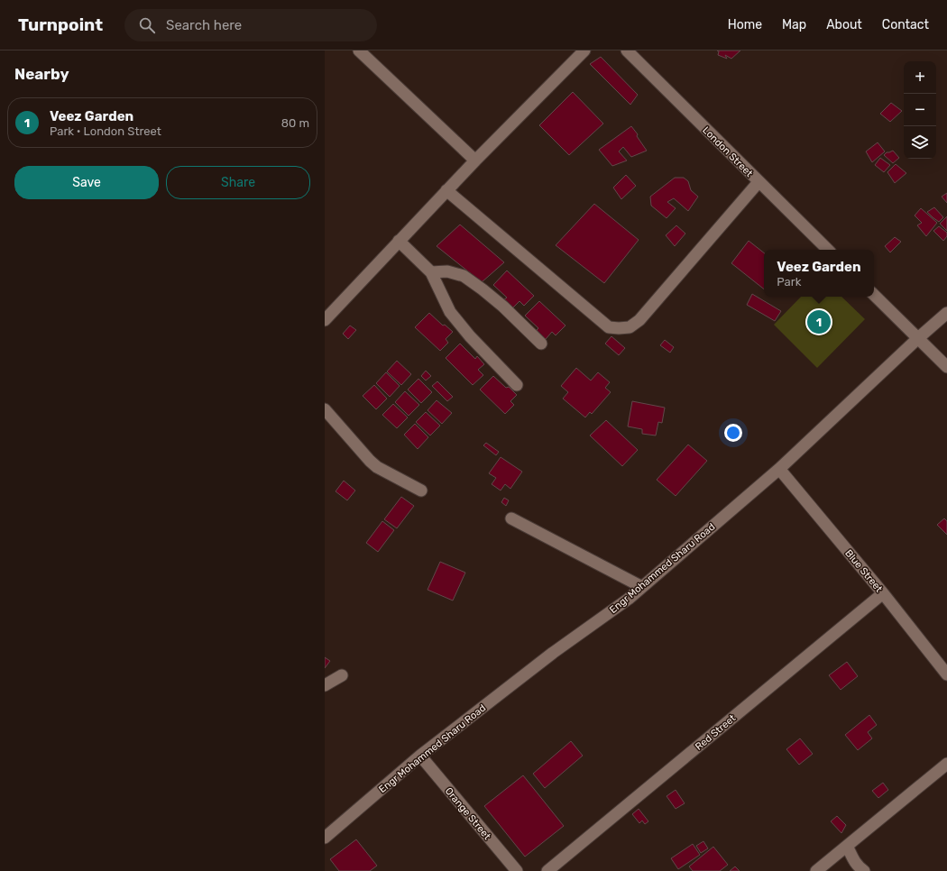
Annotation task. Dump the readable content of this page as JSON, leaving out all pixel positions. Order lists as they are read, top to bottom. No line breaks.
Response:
{"streets":{"street":["London Street","Engr Mohammed Sharu Road","Blue Street","Red Street","Orange Street"]},"crossings":[["Engr Mohammed Sharu Road","Blue Street"],["Engr Mohammed Sharu Road","Orange Street"],["Blue Street","Red Street"]],"page":{"header":"Turnpoint","search":"Search here","nav":["Home","Map","About","Contact"],"heading":"Nearby","map_buttons":["+","−"],"list":[{"mark":"1","name":"Veez Garden","note":"Park · London Street","value":"80 m"}],"buttons":["Save","Share"],"popup":["Veez Garden","Park"],"pins":"1"}}
